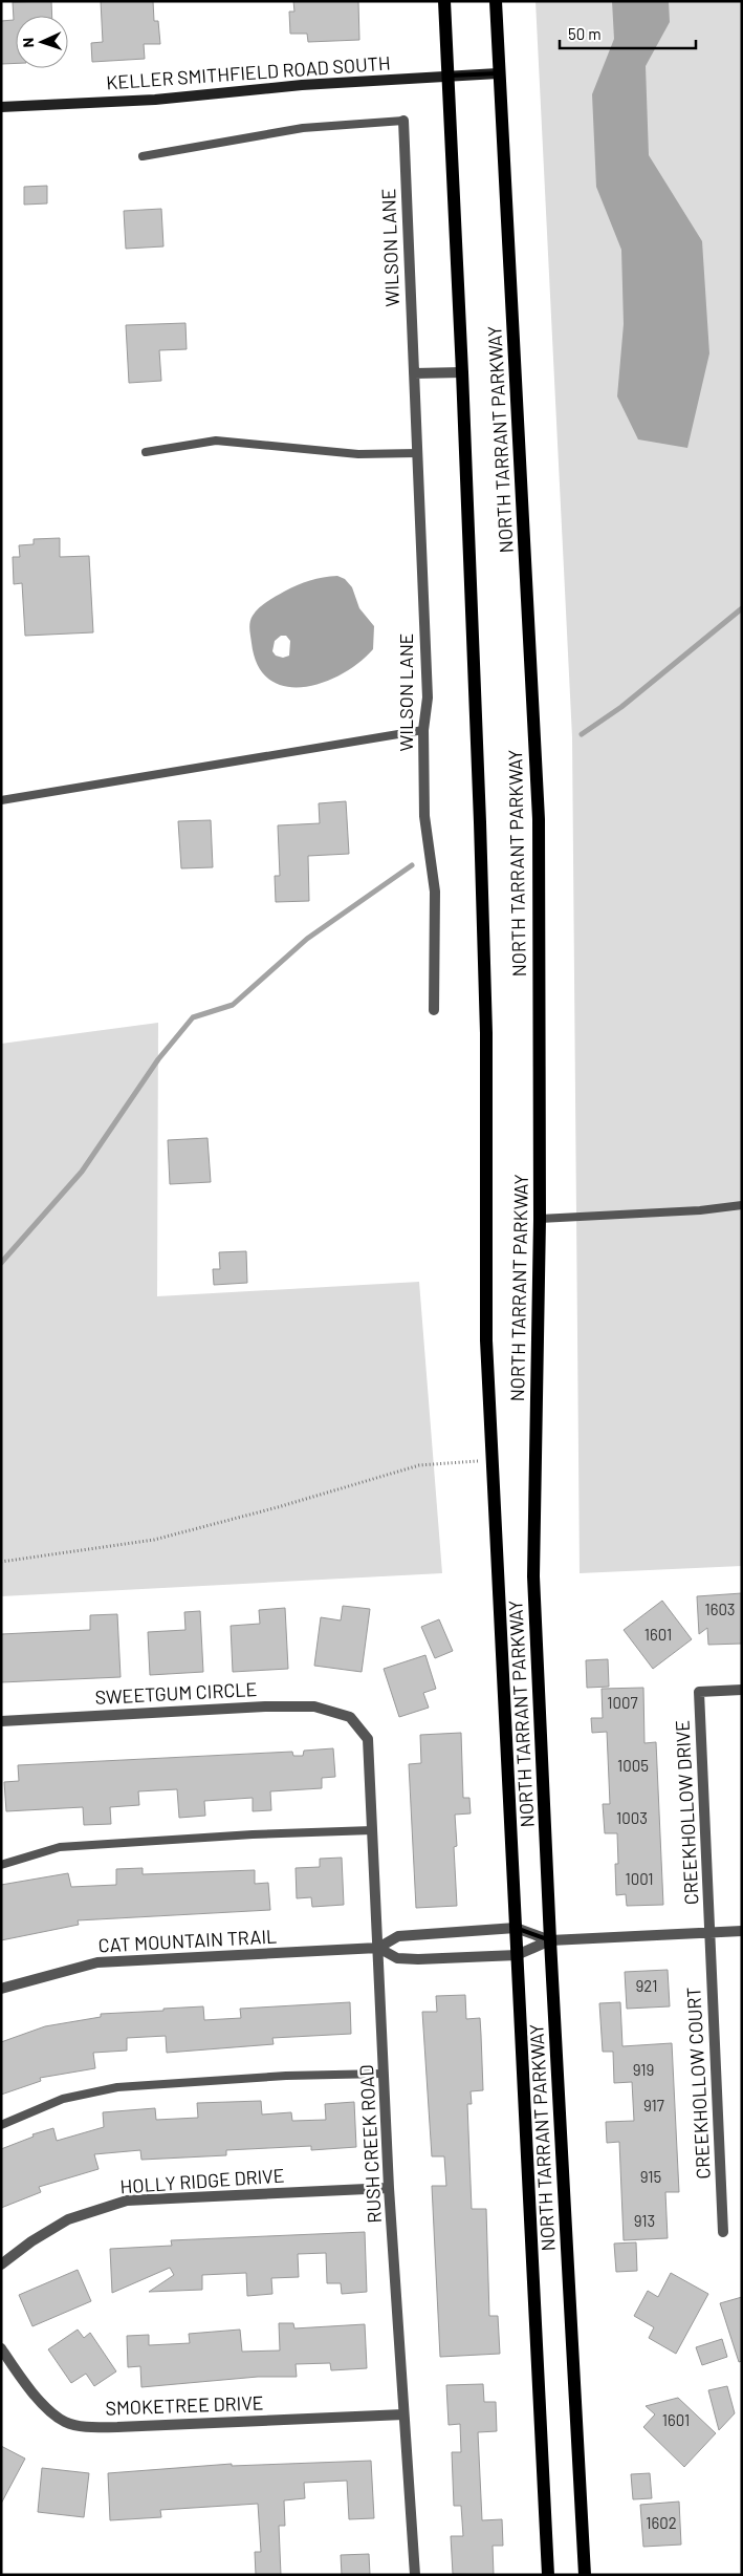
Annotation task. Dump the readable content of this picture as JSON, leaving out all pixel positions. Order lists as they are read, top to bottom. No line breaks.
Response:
{"streets":{"main road":["KELLER SMITHFIELD ROAD SOUTH","NORTH TARRANT PARKWAY"],"street":["WILSON LANE","SWEETGUM CIRCLE","CREEKHOLLOW DRIVE","CAT MOUNTAIN TRAIL","CREEKHOLLOW COURT","RUSH CREEK ROAD","HOLLY RIDGE DRIVE","SMOKETREE DRIVE"]},"crossings":[["KELLER SMITHFIELD ROAD SOUTH","NORTH TARRANT PARKWAY"],["NORTH TARRANT PARKWAY","CAT MOUNTAIN TRAIL"],["SWEETGUM CIRCLE","RUSH CREEK ROAD"],["CREEKHOLLOW DRIVE","CAT MOUNTAIN TRAIL"],["CREEKHOLLOW DRIVE","CREEKHOLLOW COURT"],["CAT MOUNTAIN TRAIL","CREEKHOLLOW COURT"],["CAT MOUNTAIN TRAIL","RUSH CREEK ROAD"],["RUSH CREEK ROAD","HOLLY RIDGE DRIVE"],["RUSH CREEK ROAD","SMOKETREE DRIVE"]],"house_numbers":["1603","1601","1007","1005","1003","1001","921","919","917","915","913","1601","1602"],"scale_bar":"50 m","north":"left"}
